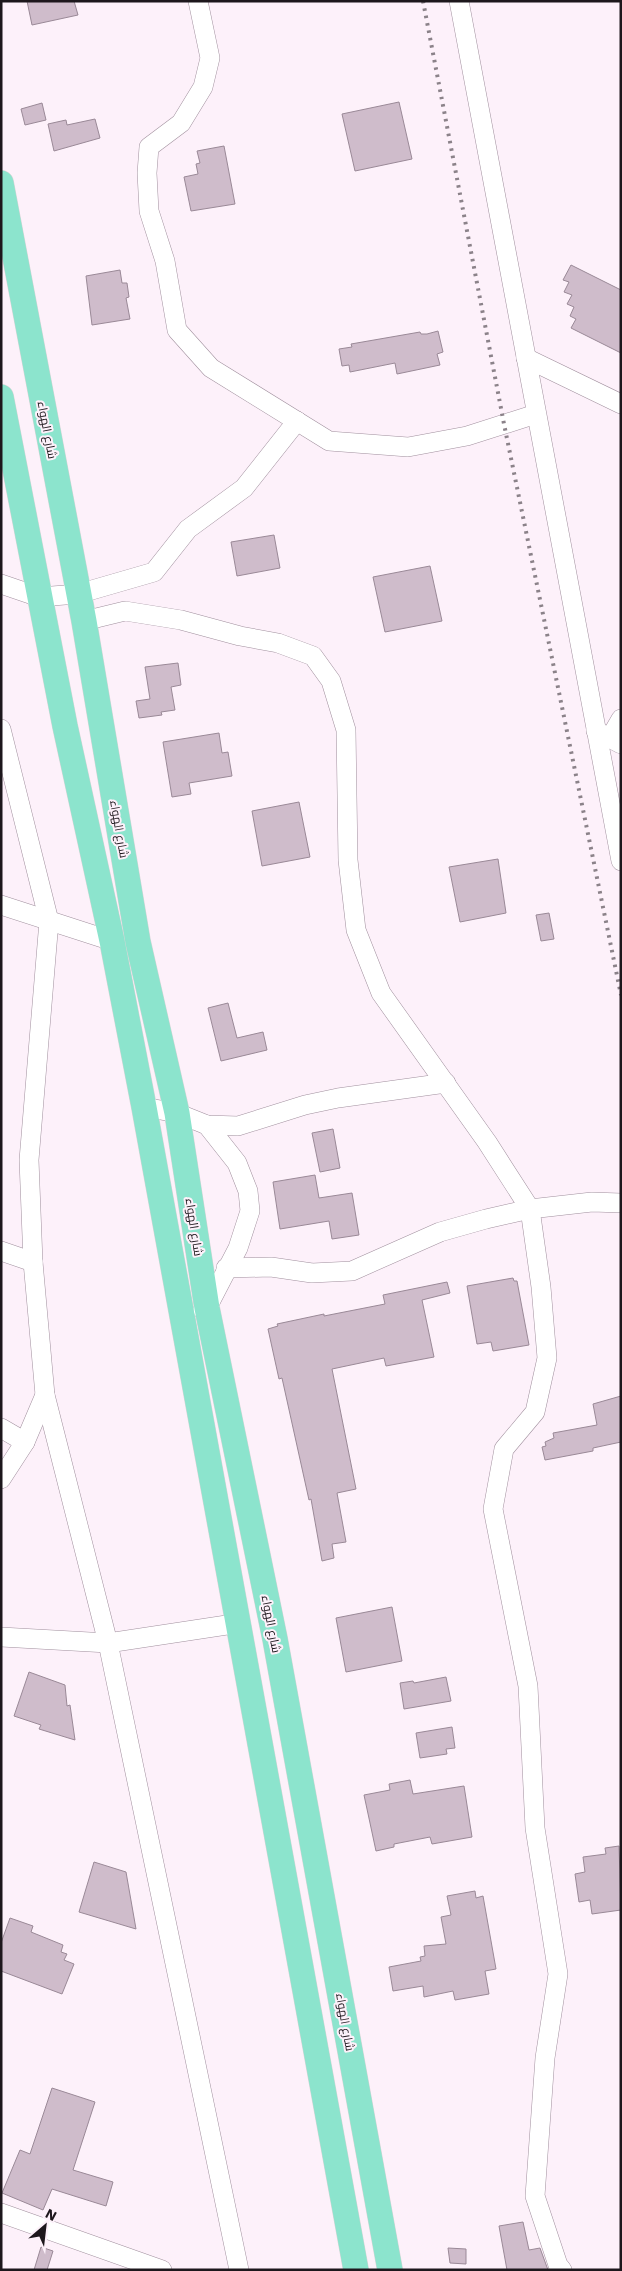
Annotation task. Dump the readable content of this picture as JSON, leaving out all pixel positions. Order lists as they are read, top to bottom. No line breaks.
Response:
{"streets":{"main road":["شارع الهواء"]},"north":"top right"}
